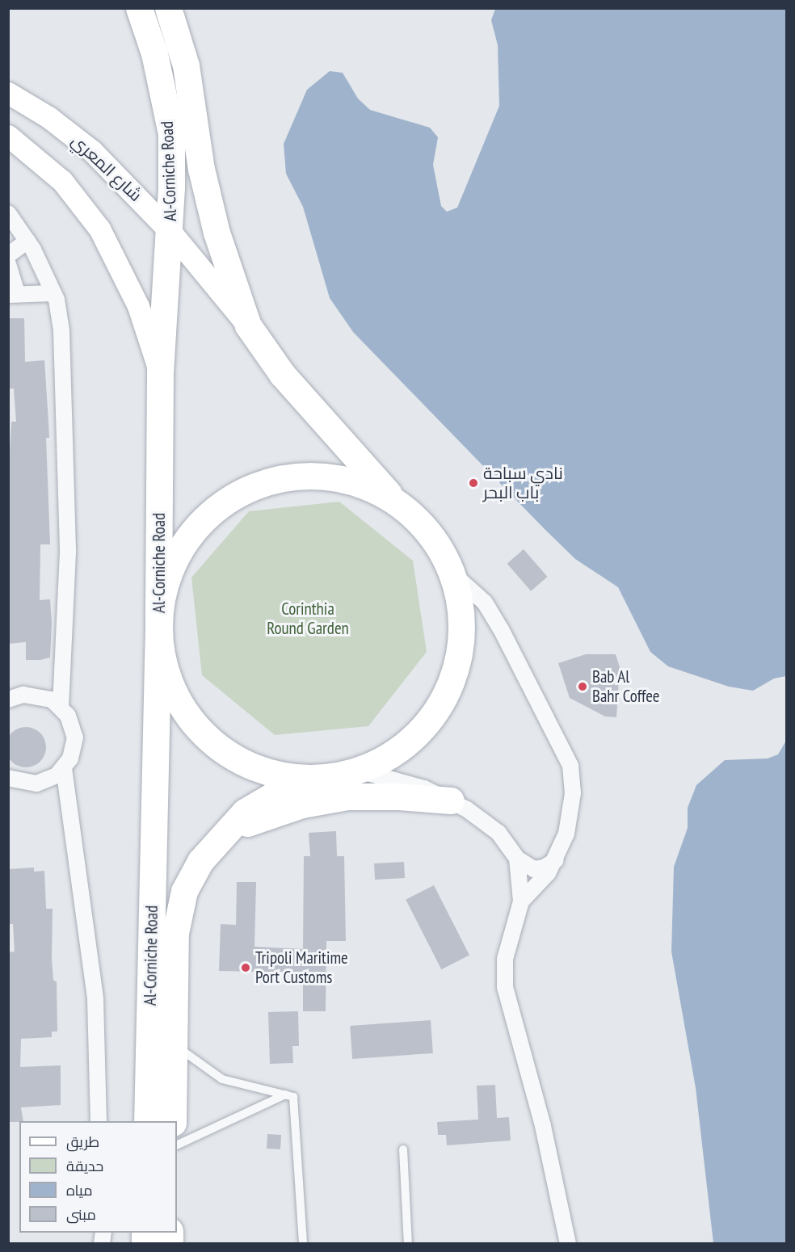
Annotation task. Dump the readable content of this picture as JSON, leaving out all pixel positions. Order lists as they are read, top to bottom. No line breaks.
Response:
{"streets":{"highway":["Al-Corniche Road"],"street":["شارع المعري"]},"crossings":[["شارع المعري","Al-Corniche Road"]],"parks":["Corinthia Round Garden"],"places":["نادي سباحة باب البحر","Bab Al Bahr Coffee","Tripoli Maritime Port Customs"],"legend":["طريق","حديقة","مياه","مبنى"]}
